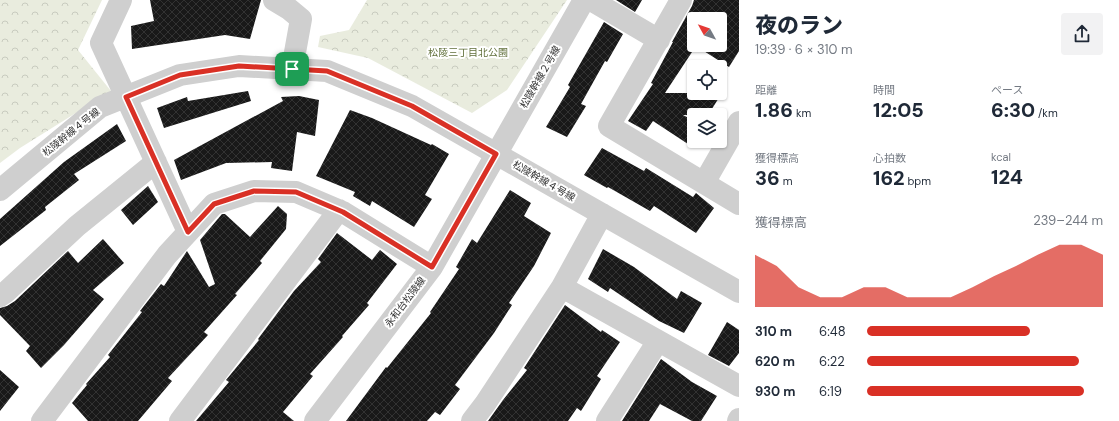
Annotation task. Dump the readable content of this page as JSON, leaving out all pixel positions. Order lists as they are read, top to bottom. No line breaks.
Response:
{"streets":{"street":["松陵幹線２号線","松陵幹線４号線","永和台松陵線"]},"crossings":[["松陵幹線２号線","松陵幹線４号線"],["松陵幹線２号線","永和台松陵線"],["松陵幹線４号線","永和台松陵線"]],"parks":["松陵三丁目北公園"],"north":"top left","page":{"heading":["夜のラン","19:39 · 6 × 310 m"],"stats":[["距離","1.86 km"],["時間","12:05"],["ペース","6:30 /km"],["獲得標高","36 m"],["心拍数","162 bpm"],["kcal","124"]],"chart":["獲得標高","239–244 m"],"list":[{"name":"310 m","note":"6:48"},{"name":"620 m","note":"6:22"},{"name":"930 m","note":"6:19"}]}}
